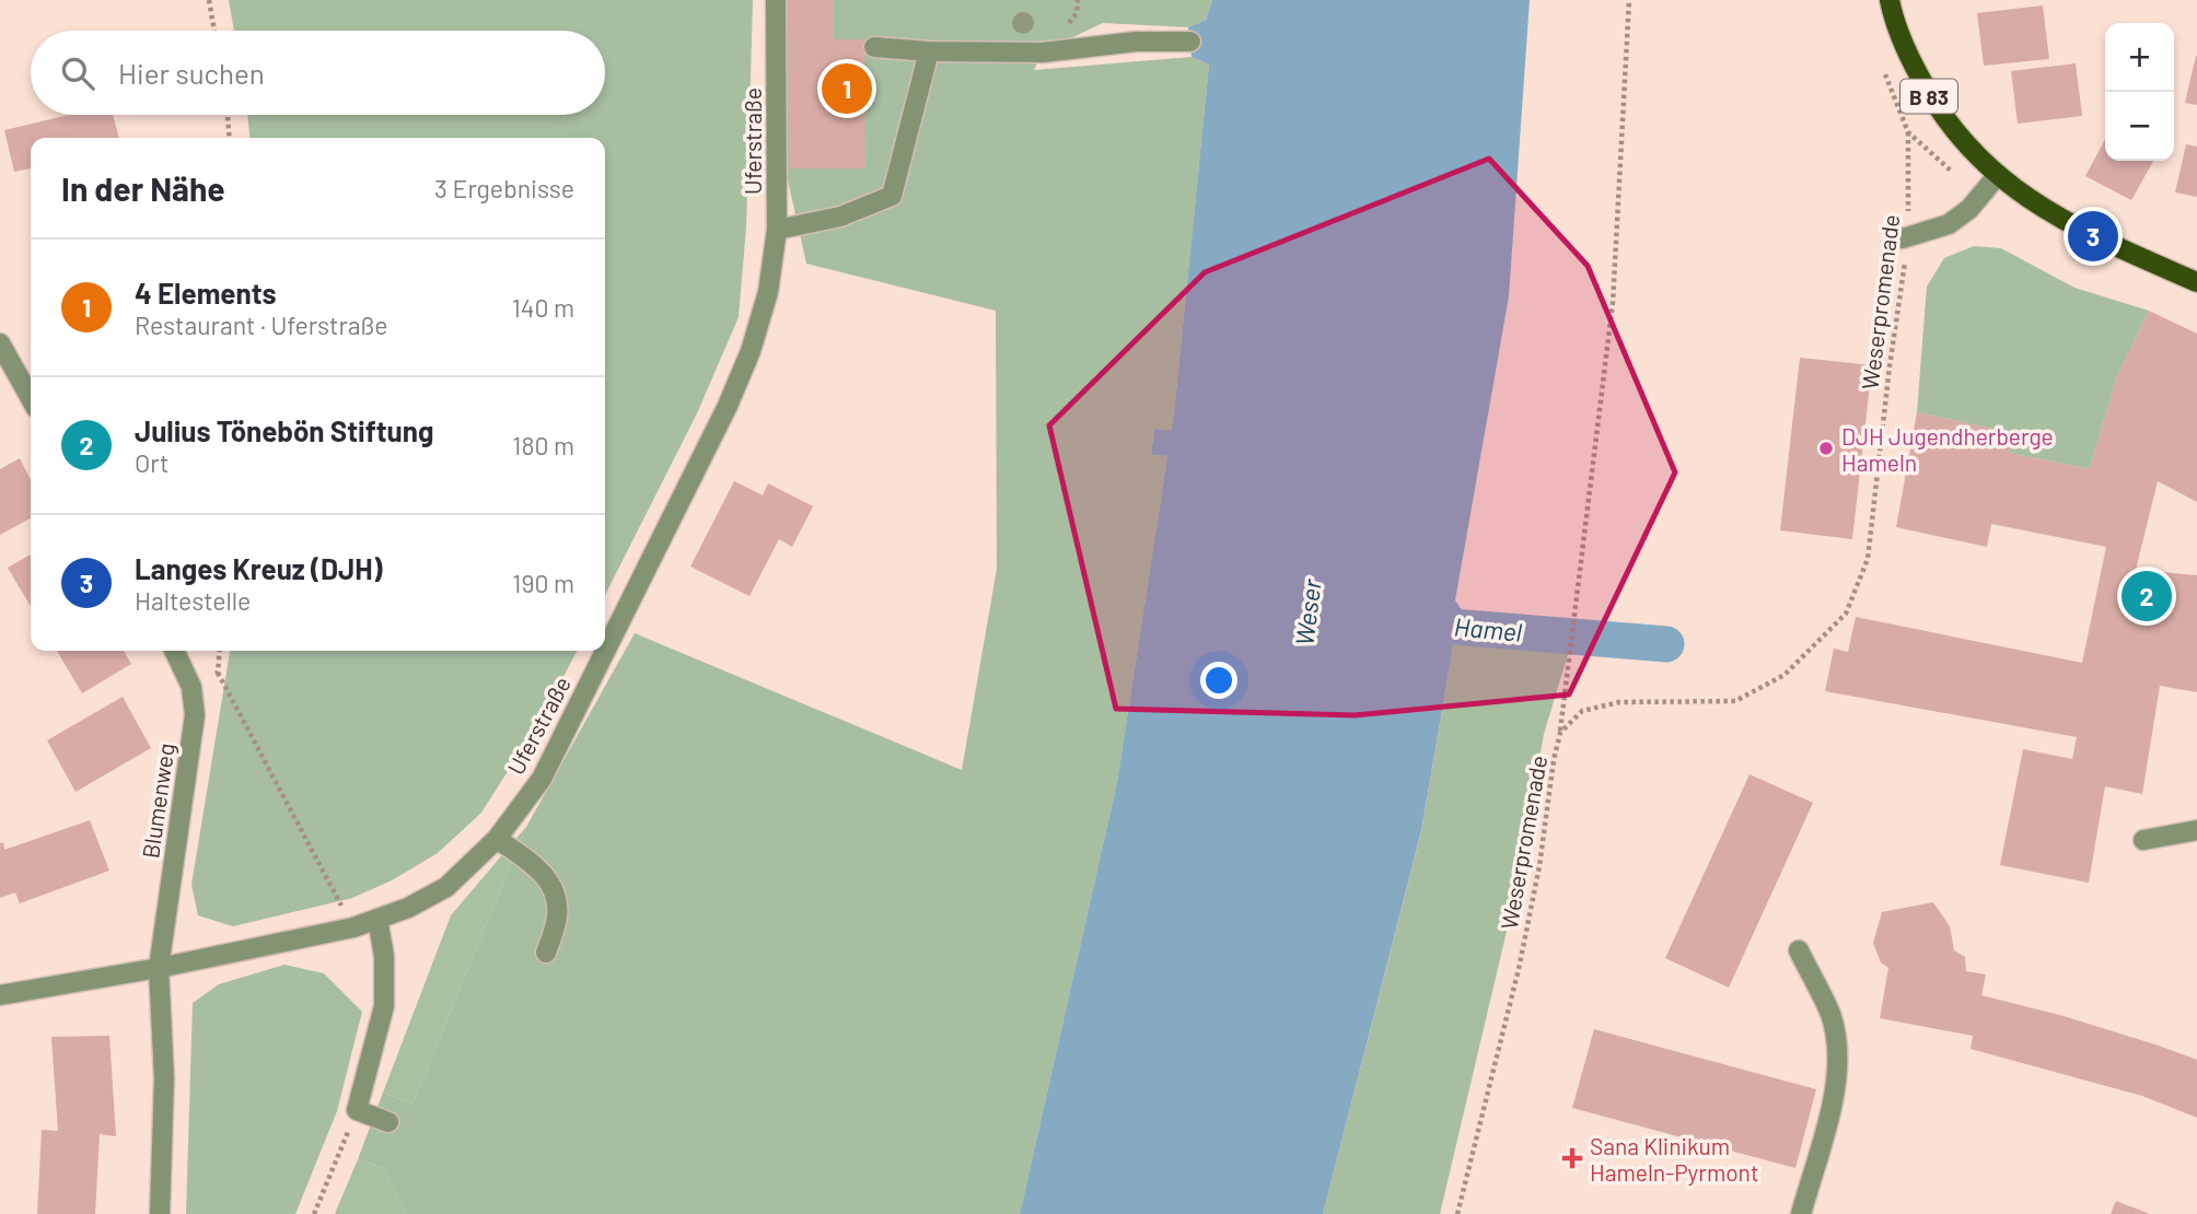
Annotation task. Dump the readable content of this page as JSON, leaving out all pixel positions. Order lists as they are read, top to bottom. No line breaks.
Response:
{"streets":{"main road":["B 83"],"street":["Uferstraße","Blumenweg"],"path":["Weserpromenade"]},"crossings":[["Uferstraße","Blumenweg"]],"water":["Weser","Hamel"],"places":{"other":["DJH Jugendherberge Hameln"],"health":["Sana Klinikum Hameln-Pyrmont"]},"page":{"map_buttons":["+","−"],"search":"Hier suchen","pins":["1","3","2"],"heading":["In der Nähe","3 Ergebnisse"],"list":[{"mark":"1","name":"4 Elements","note":"Restaurant · Uferstraße","value":"140 m"},{"mark":"2","name":"Julius Tönebön Stiftung","note":"Ort","value":"180 m"},{"mark":"3","name":"Langes Kreuz (DJH)","note":"Haltestelle","value":"190 m"}]}}
